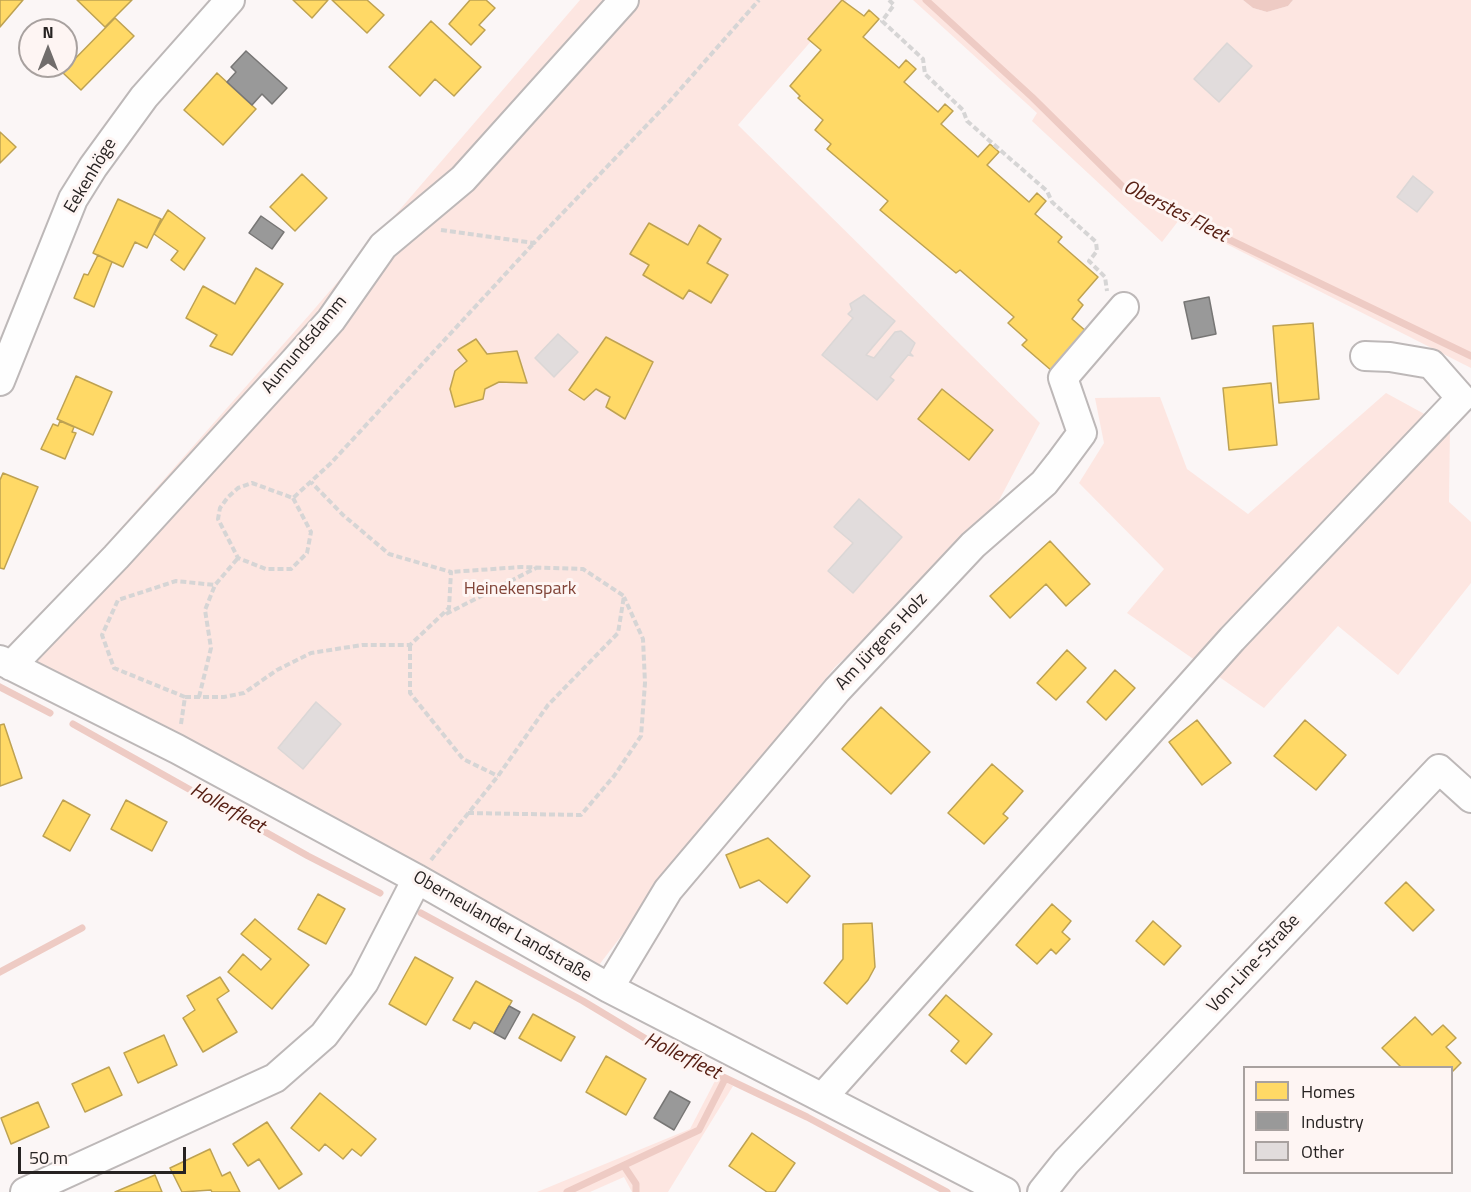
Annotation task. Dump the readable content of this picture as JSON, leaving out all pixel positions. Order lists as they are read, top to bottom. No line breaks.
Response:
{"streets":{"street":["Eekenhöge","Aumundsdamm","Am Jürgens Holz","Oberneulander Landstraße","Von-Line-Straße"]},"crossings":[["Aumundsdamm","Oberneulander Landstraße"],["Am Jürgens Holz","Oberneulander Landstraße"]],"water":["Oberstes Fleet","Hollerfleet"],"parks":["Heinekenspark"],"legend":["Homes","Industry","Other"],"scale_bar":"50 m","north":"top"}
